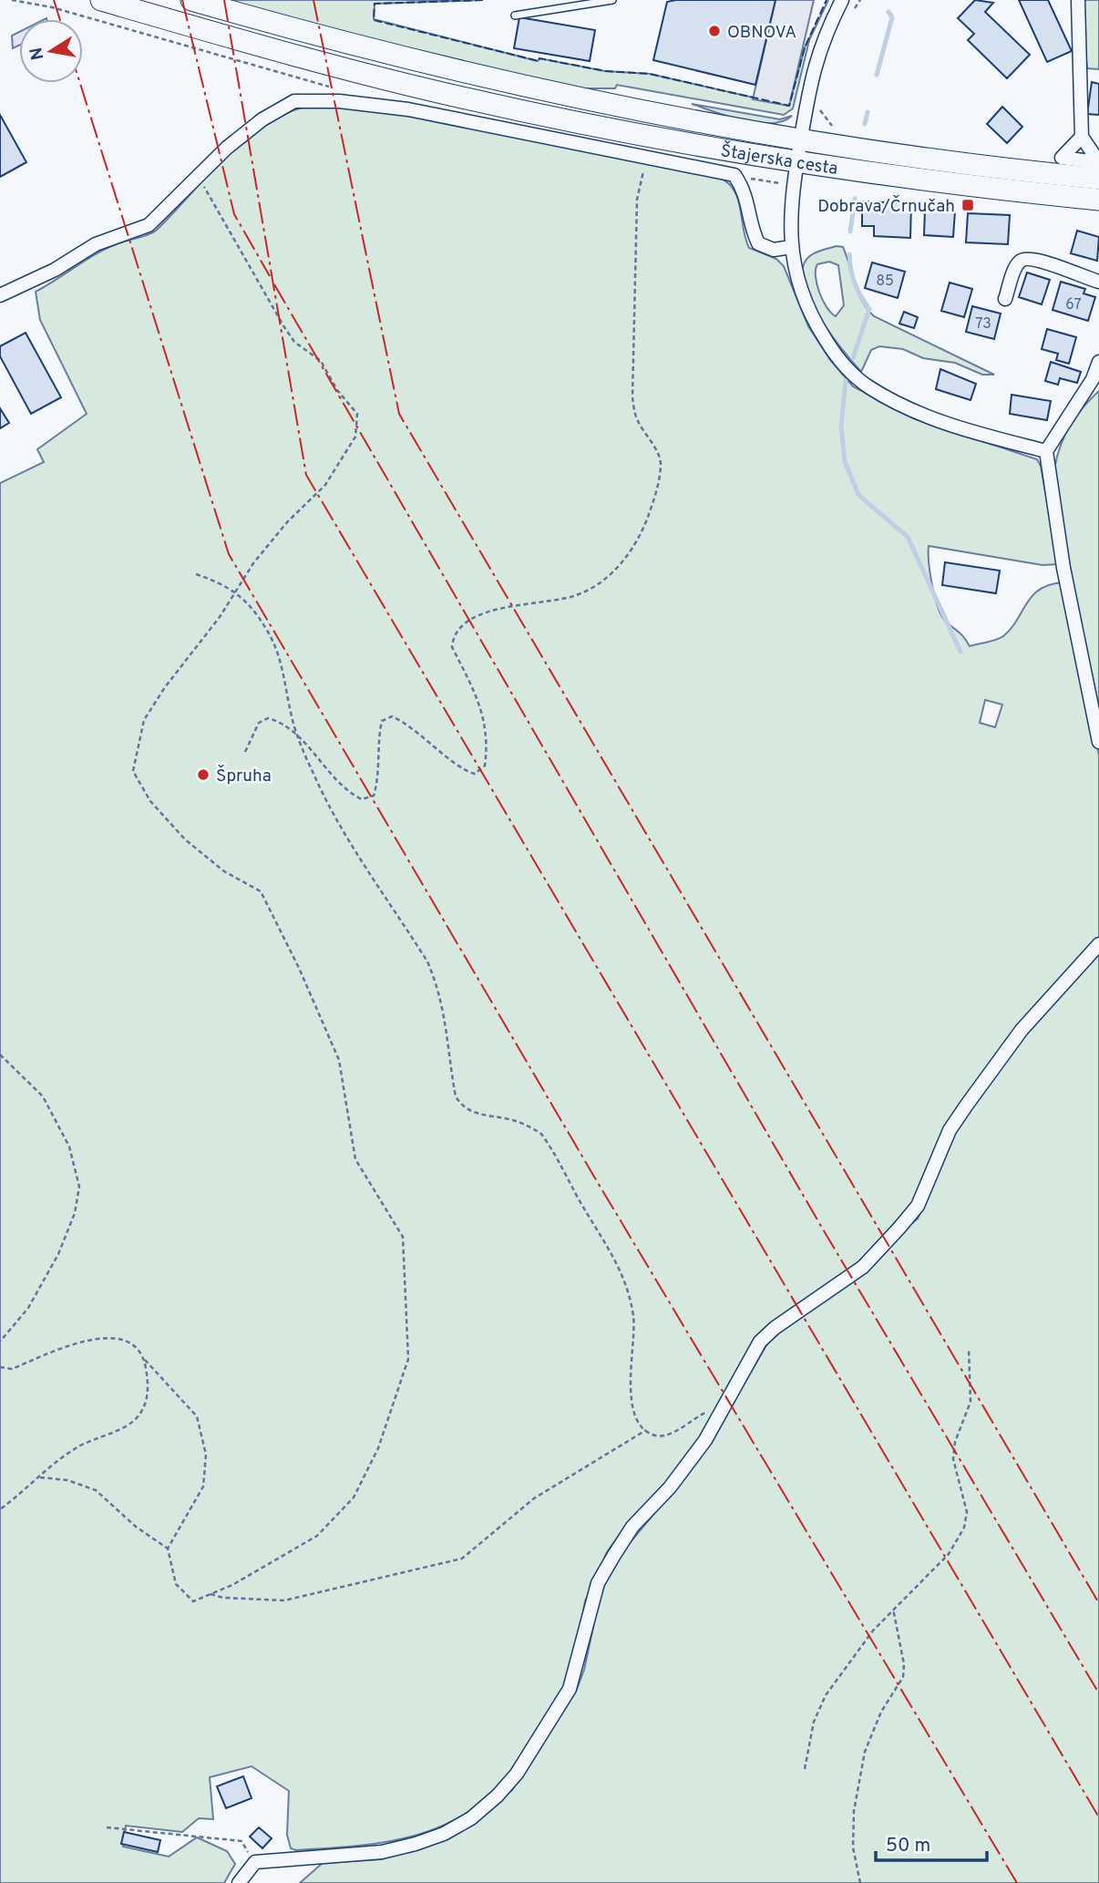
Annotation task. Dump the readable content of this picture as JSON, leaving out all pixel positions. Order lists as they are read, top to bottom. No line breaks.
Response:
{"streets":{"main road":["Štajerska cesta"]},"places":{"other":["OBNOVA","Špruha"],"transit":["Dobrava/Črnučah"]},"house_numbers":["85","67","73"],"scale_bar":"50 m","north":"left"}
